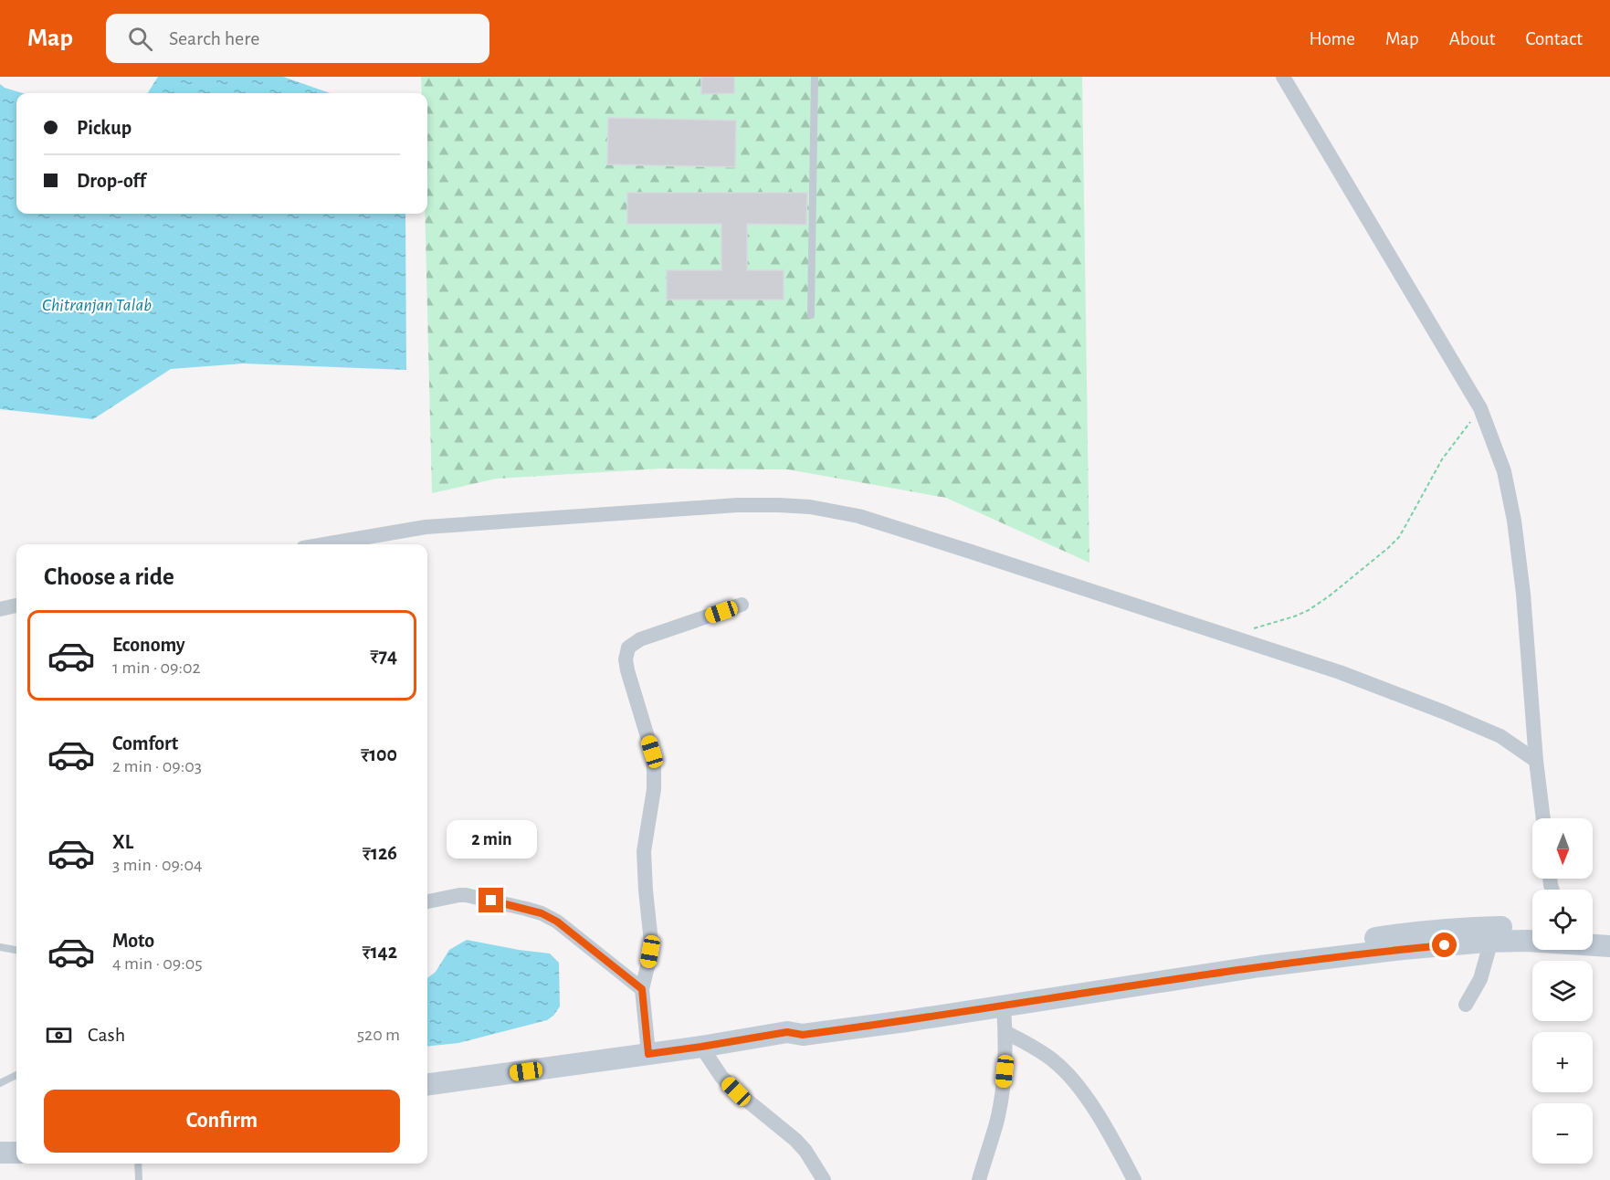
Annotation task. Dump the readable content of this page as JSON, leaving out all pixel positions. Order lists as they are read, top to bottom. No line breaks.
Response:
{"water":["Chitranjan Talab"],"north":"bottom","page":{"header":"Map","search":"Search here","nav":["Home","Map","About","Contact"],"banner":["Pickup","Drop-off"],"heading":"Choose a ride","list":[{"name":"Economy","note":"1 min · 09:02","value":"₹74"},{"name":"Comfort","note":"2 min · 09:03","value":"₹100"},{"name":"XL","note":"3 min · 09:04","value":"₹126"},{"name":"Moto","note":"4 min · 09:05","value":"₹142"}],"map_buttons":["+","−"],"bubble":"2 min","pay":["Cash","520 m"],"buttons":"Confirm"}}
